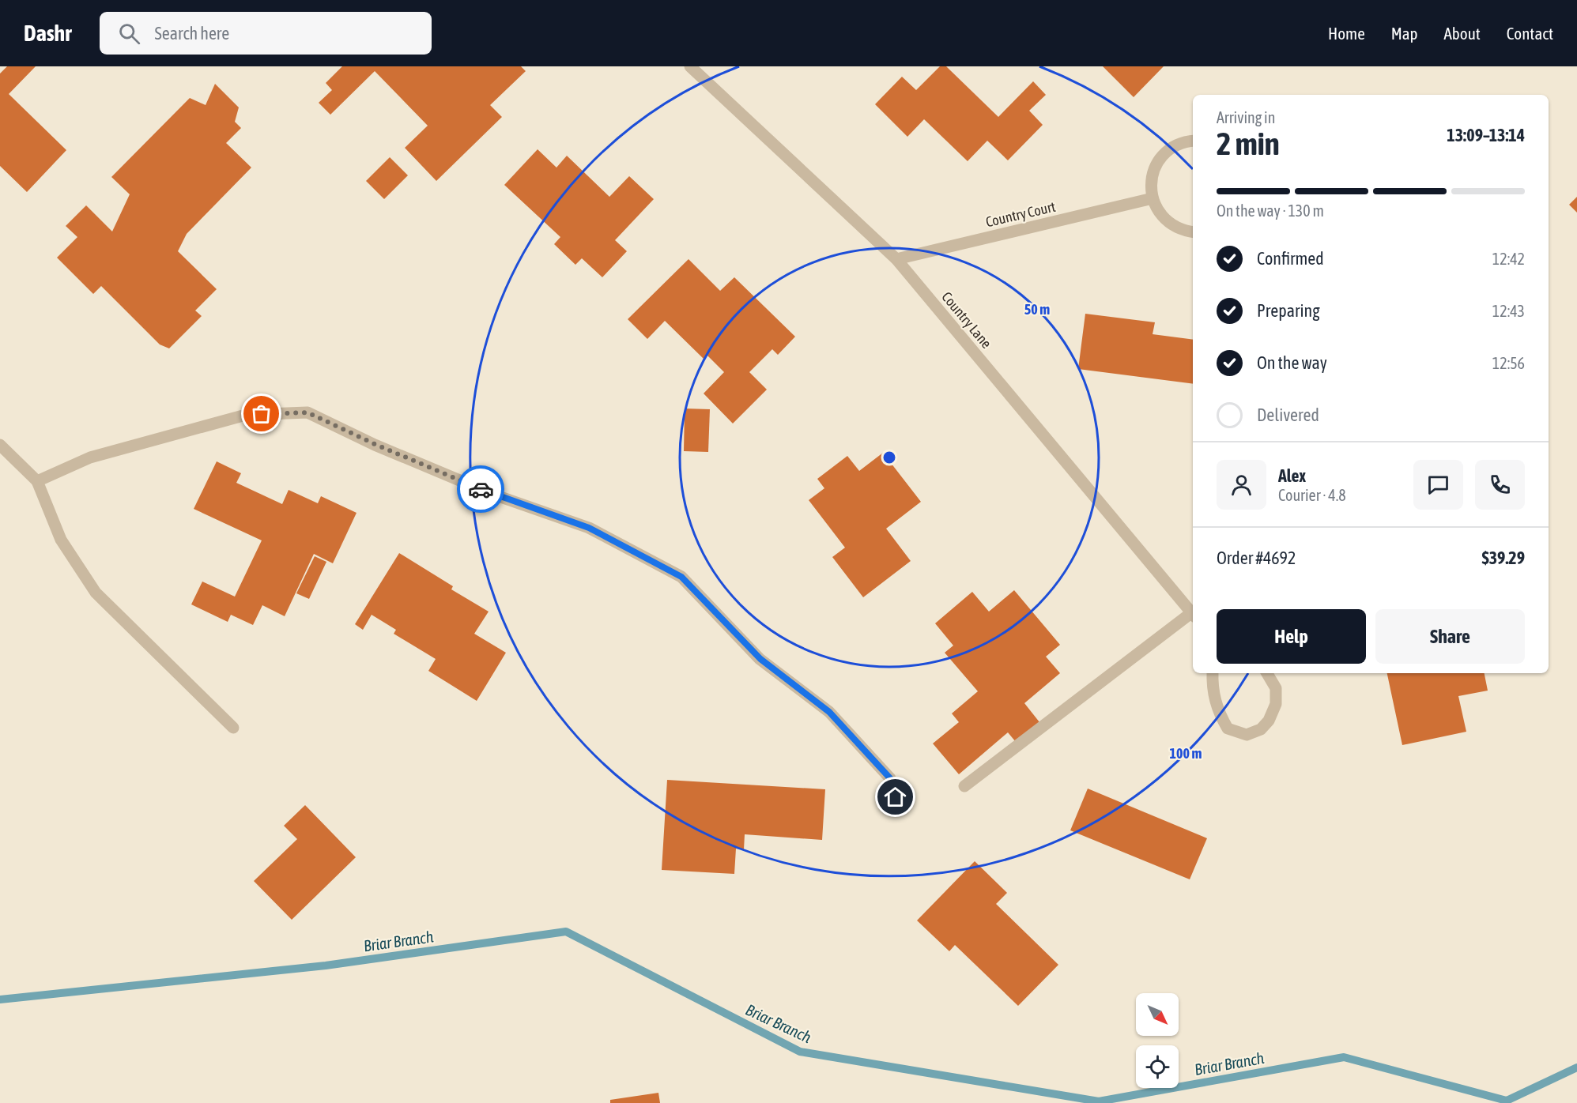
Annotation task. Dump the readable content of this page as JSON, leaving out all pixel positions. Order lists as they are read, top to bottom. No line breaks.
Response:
{"streets":{"street":["Country Court","Country Lane"]},"crossings":[["Country Court","Country Lane"]],"water":["Briar Branch"],"north":"bottom right","page":{"header":"Dashr","search":"Search here","nav":["Home","Map","About","Contact"],"heading":["2 min","Arriving in","13:09–13:14"],"panel":["Alex","Courier · 4.8","Order #4692","$39.29"],"bar":"On the way · 130 m","list":[["Confirmed","12:42"],["Preparing","12:43"],["On the way","12:56"],"Delivered"],"buttons":["Help","Share"]},"rings":["50 m","100 m"]}
